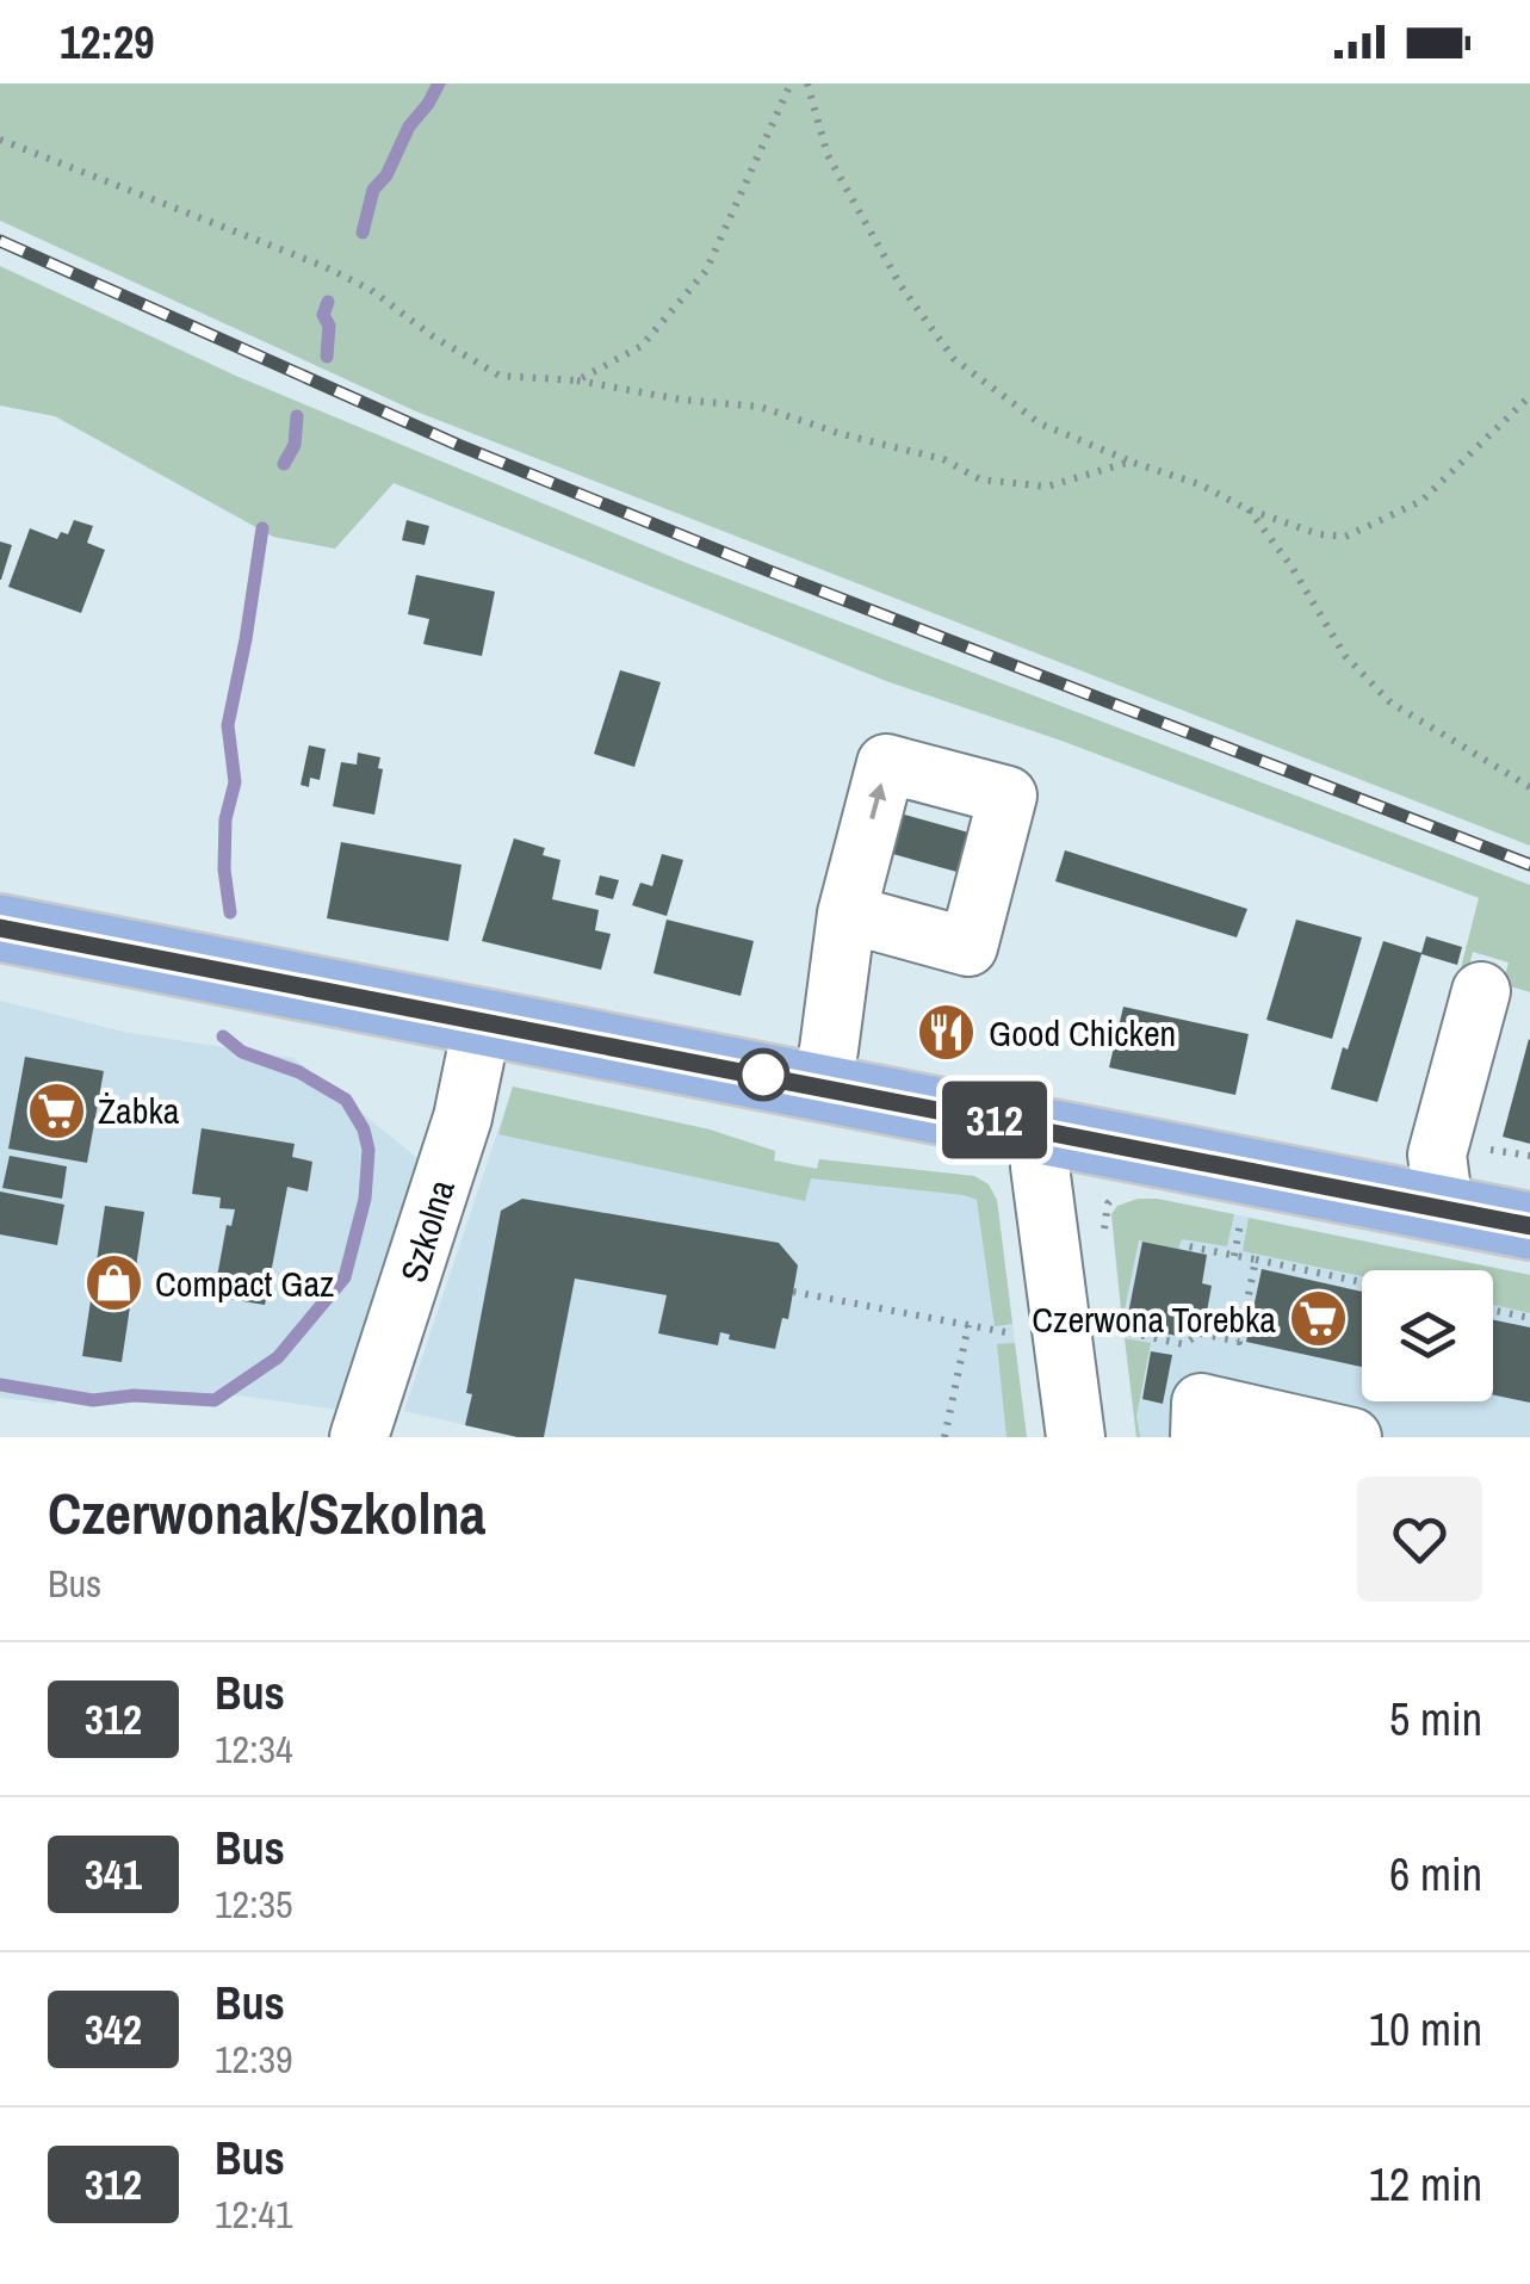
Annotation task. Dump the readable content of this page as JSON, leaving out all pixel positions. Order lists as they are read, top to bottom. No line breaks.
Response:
{"streets":{"street":["Szkolna"]},"places":{"restaurant":["Good Chicken"],"supermarket":["Żabka","Czerwona Torebka"],"shop":["Compact Gaz"]},"lines":["bus line 312"],"page":{"status":"12:29","on_map":"312","heading":["Czerwonak/Szkolna","Bus"],"list":[{"mark":"312","name":"Bus","note":"12:34","value":"5 min"},{"mark":"341","name":"Bus","note":"12:35","value":"6 min"},{"mark":"342","name":"Bus","note":"12:39","value":"10 min"},{"mark":"312","name":"Bus","note":"12:41","value":"12 min"}]}}
